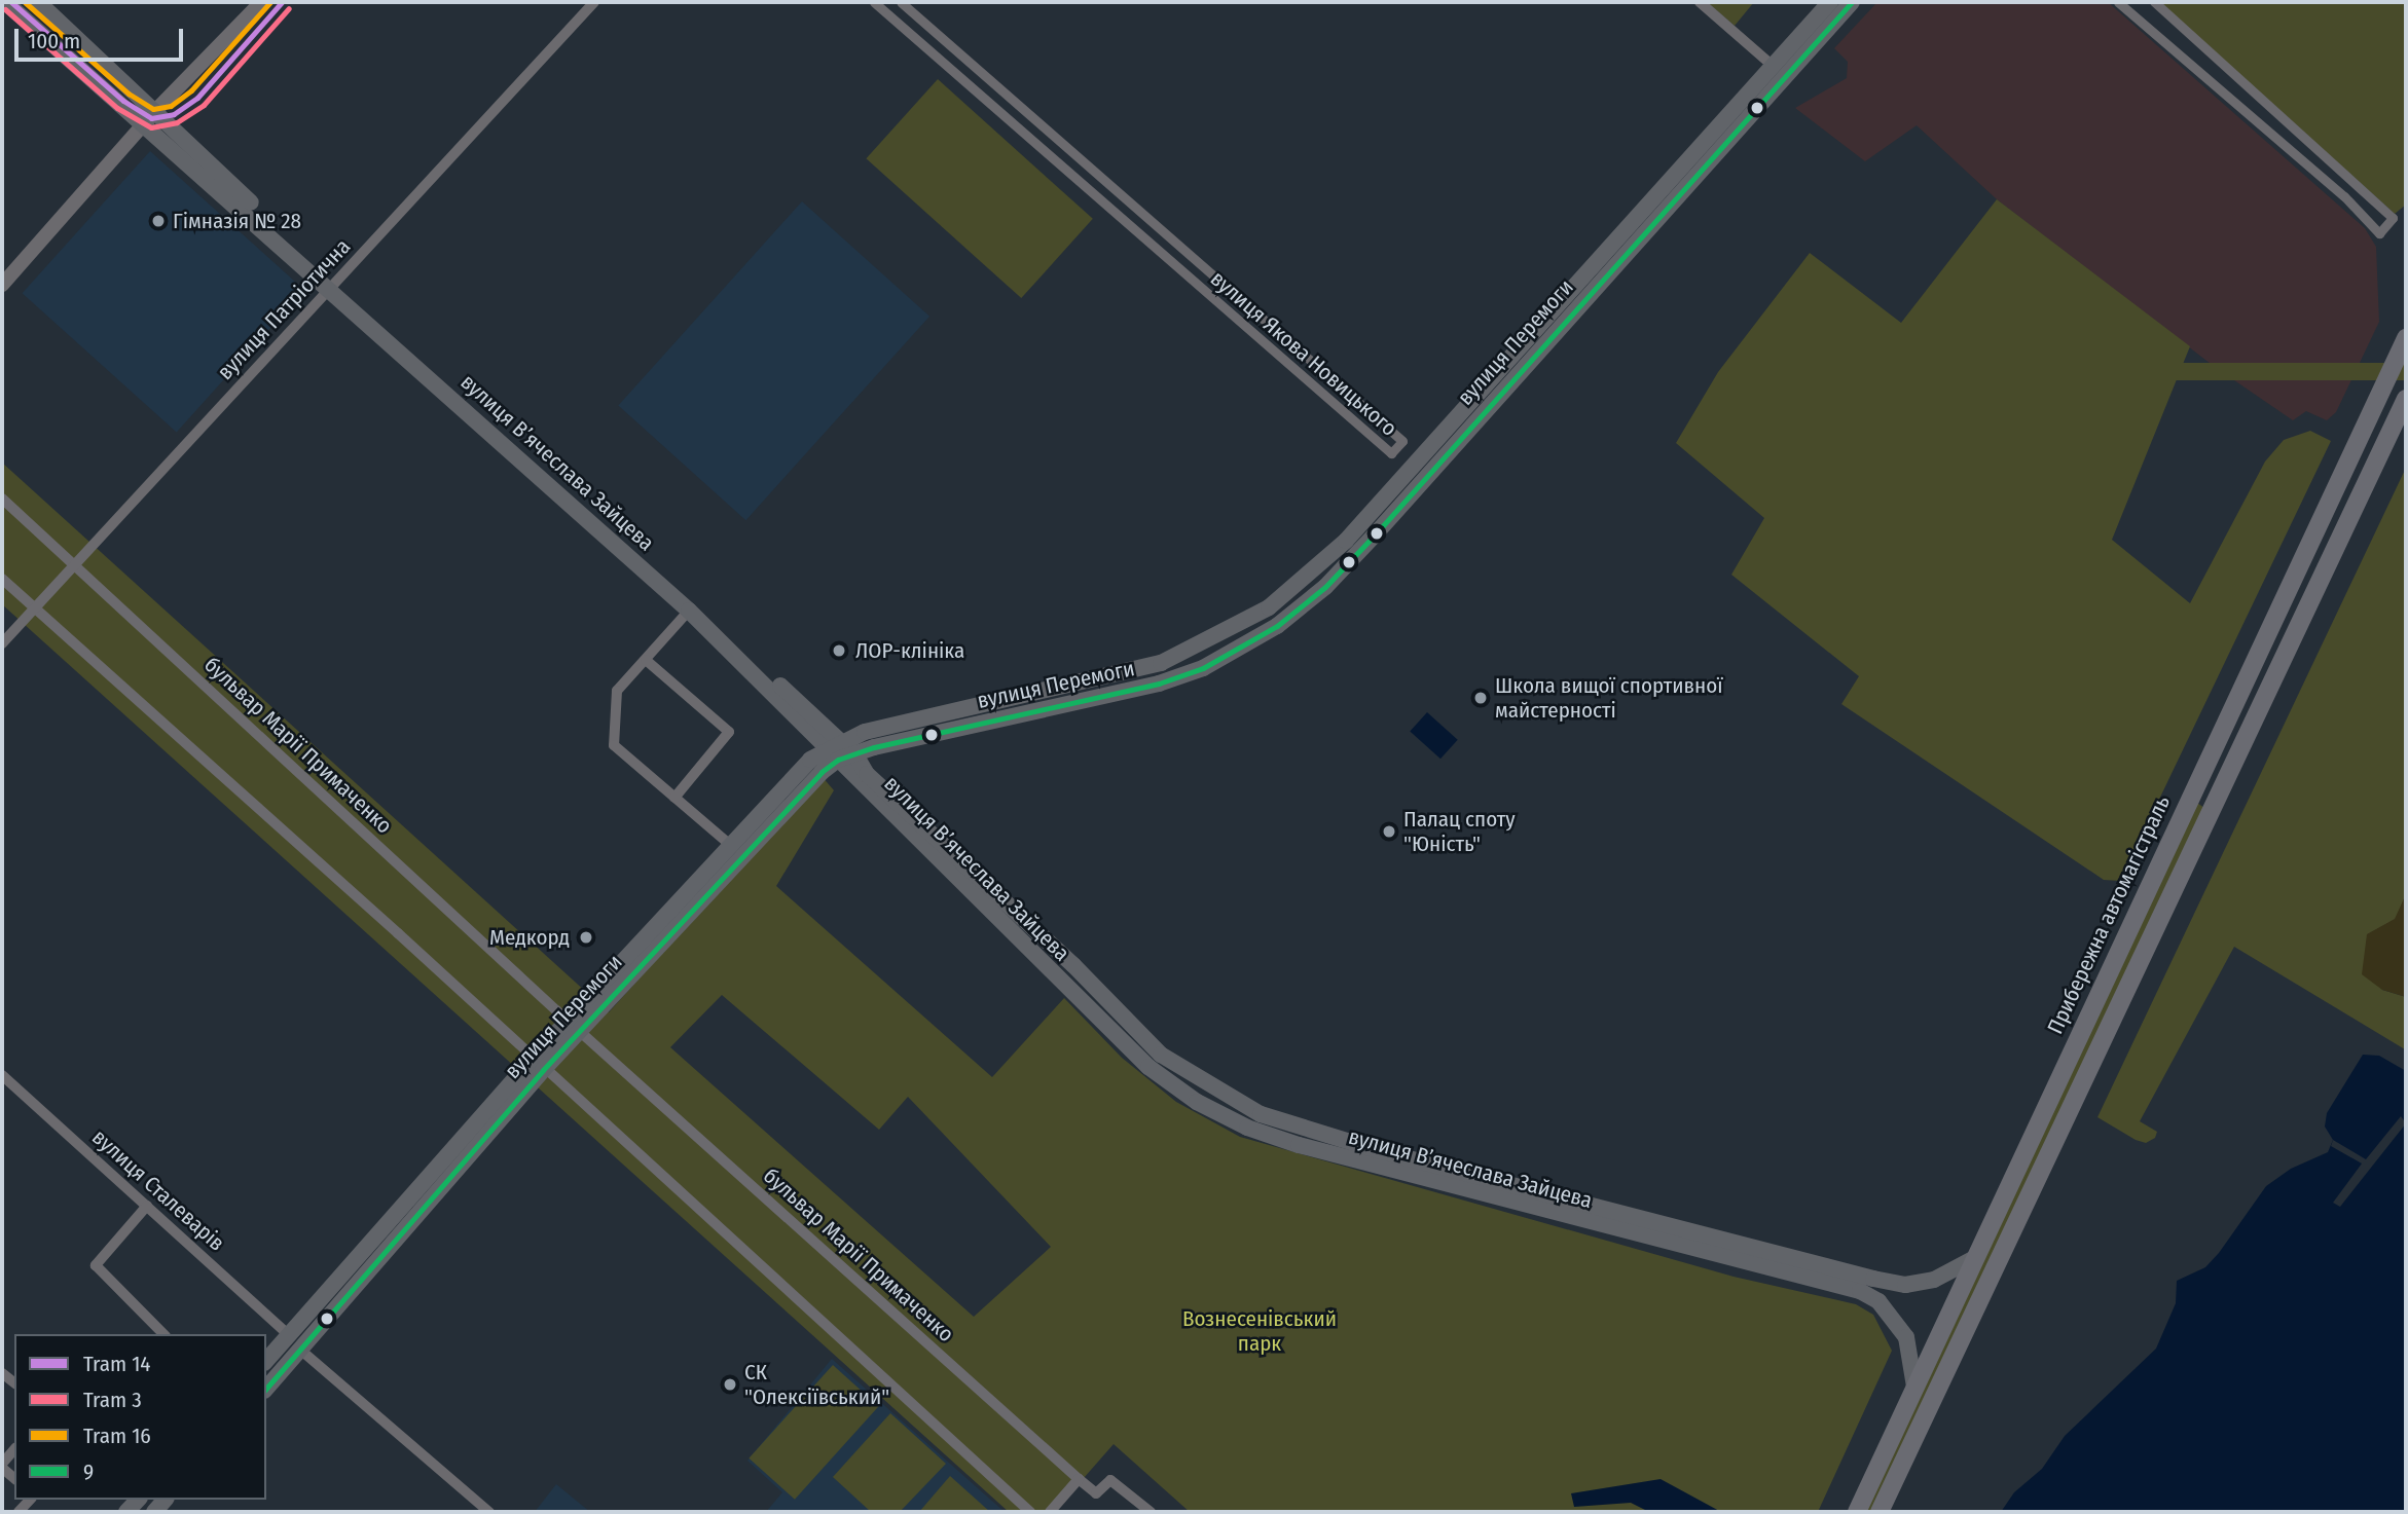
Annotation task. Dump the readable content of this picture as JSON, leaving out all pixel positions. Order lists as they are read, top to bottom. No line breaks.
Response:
{"streets":{"main road":["вулиця Перемоги","вулиця Вʼячеслава Зайцева","Прибережна автомагістраль"],"street":["вулиця Патріотична","вулиця Якова Новицького","бульвар Марії Примаченко","вулиця Сталеварів"]},"crossings":[["вулиця Патріотична","вулиця Вʼячеслава Зайцева"],["вулиця Патріотична","бульвар Марії Примаченко"],["вулиця Перемоги","вулиця Вʼячеслава Зайцева"],["вулиця Перемоги","бульвар Марії Примаченко"],["вулиця Перемоги","вулиця Сталеварів"],["вулиця Вʼячеслава Зайцева","Прибережна автомагістраль"]],"parks":["Вознесенівський парк"],"places":["Гімназія № 28","ЛОР-клініка","Школа вищої спортивної майстерності","Палац споту \"Юність\"","Медкорд","СК \"Олексіївський\""],"lines":["tram line 14","tram line 16","transit line 9","tram line 3"],"legend":["Tram 14","Tram 3","Tram 16","9"],"scale_bar":"100 m"}
